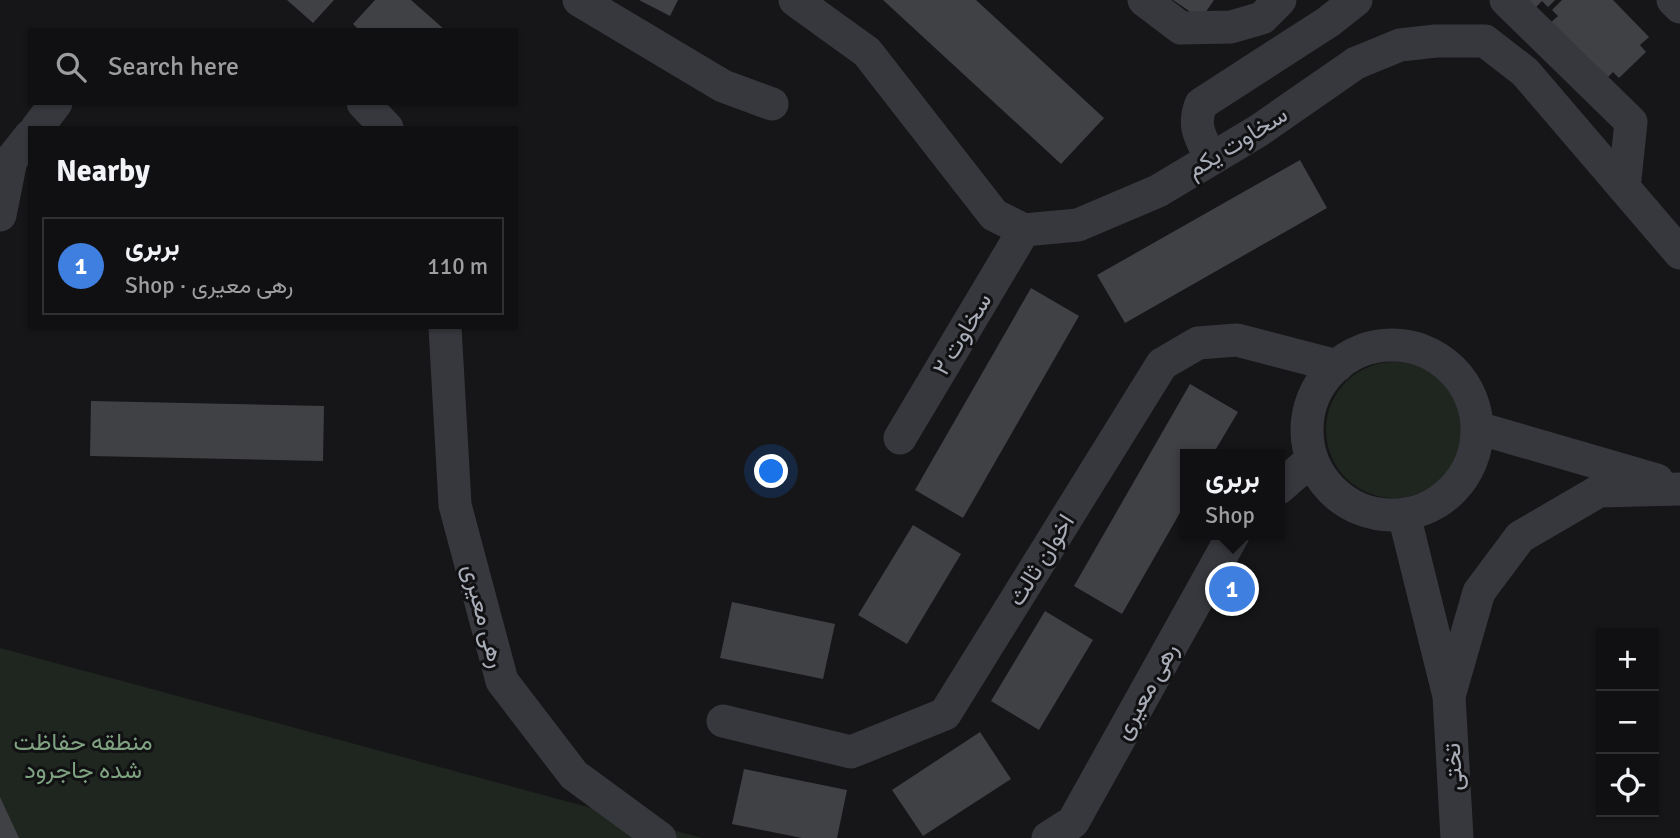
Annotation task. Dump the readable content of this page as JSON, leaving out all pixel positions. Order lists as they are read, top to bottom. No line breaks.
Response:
{"streets":{"street":["سخاوت یکم","سخاوت ۲","اخوان ثالث","رهی معیری","تختی"]},"crossings":[["سخاوت یکم","سخاوت ۲"]],"parks":["منطقه حفاظت شده جاجرود"],"page":{"search":"Search here","heading":"Nearby","list":[{"mark":"1","name":"بربری","note":"Shop · رهی معیری","value":"110 m"}],"popup":["بربری","Shop"],"pins":"1","map_buttons":["+","−"]}}
